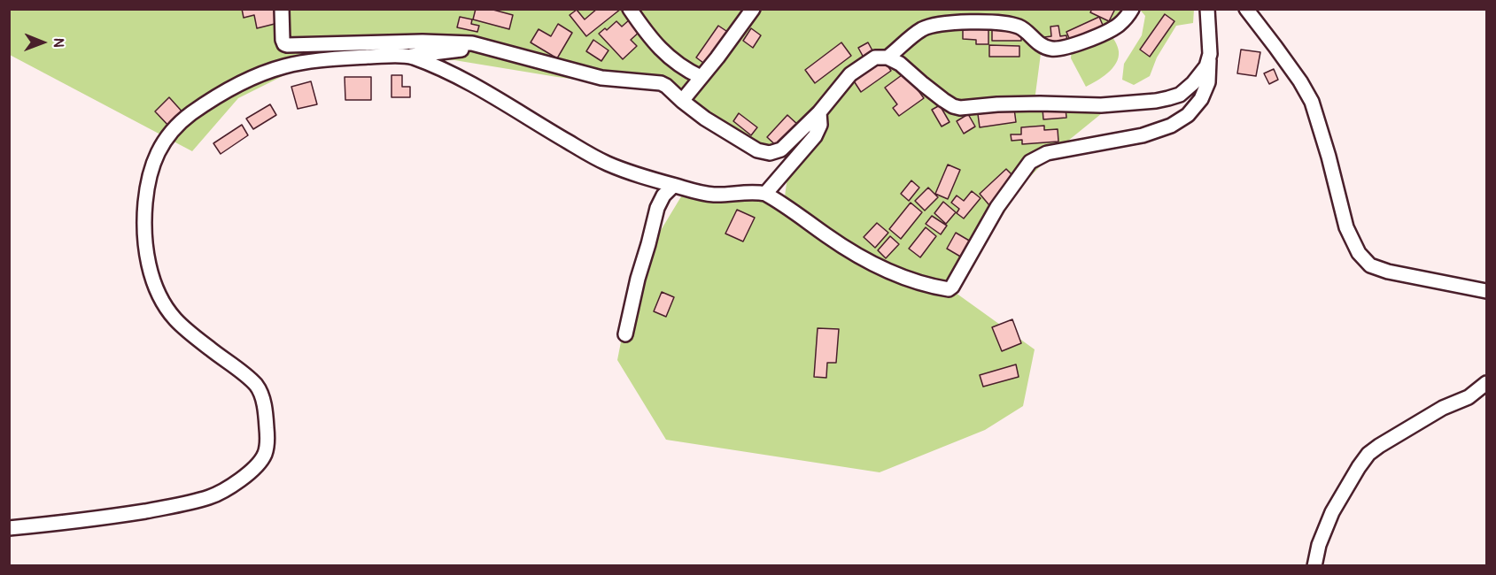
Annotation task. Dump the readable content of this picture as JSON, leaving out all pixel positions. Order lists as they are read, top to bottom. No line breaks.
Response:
{"north":"right"}
